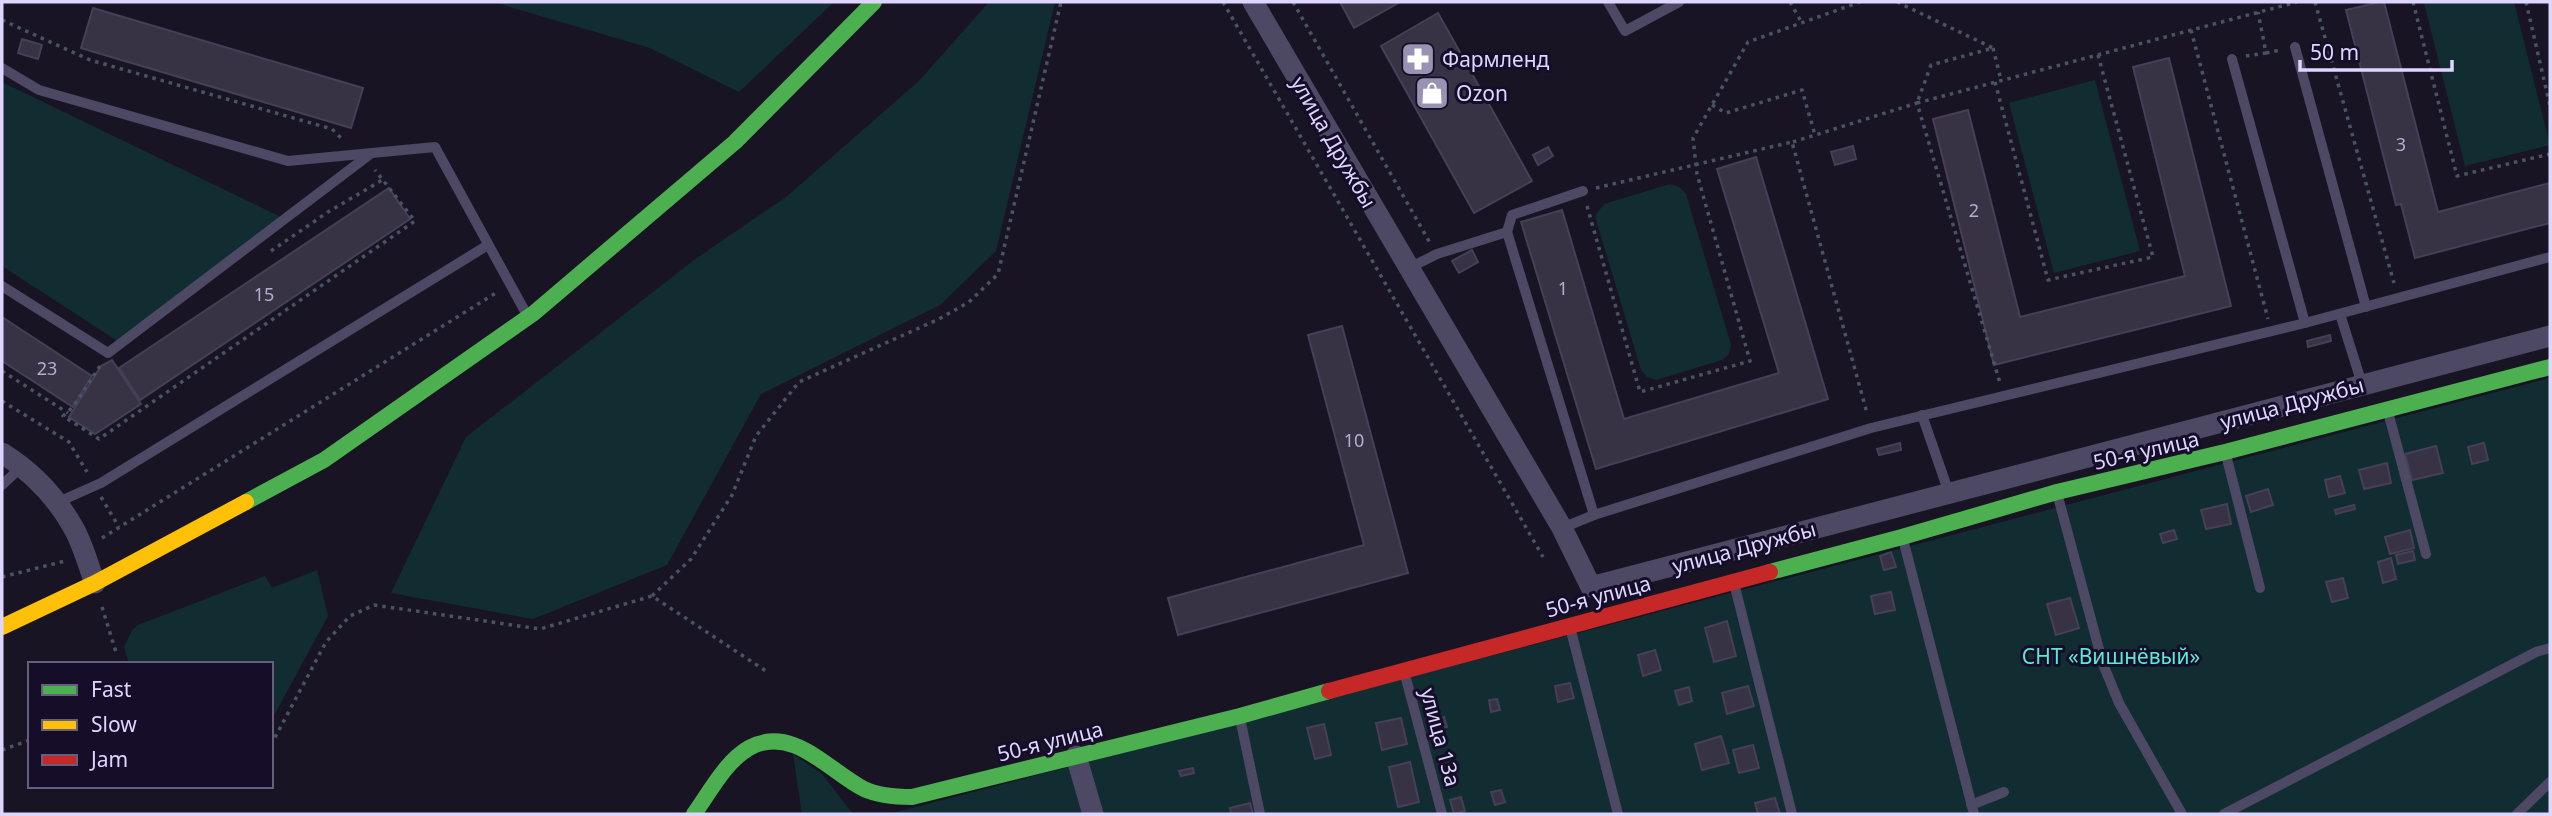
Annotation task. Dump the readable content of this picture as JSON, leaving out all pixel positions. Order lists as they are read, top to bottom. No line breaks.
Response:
{"streets":{"street":["улица Дружбы","50-я улица"],"lane":["улица 13а"]},"crossings":[["50-я улица","улица 13а"]],"parks":["СНТ «Вишнёвый»"],"places":{"pharmacy":["Фармленд"],"shop":["Ozon"]},"house_numbers":["3","2","1","15","23","10"],"legend":["Fast","Slow","Jam"],"scale_bar":"50 m"}
